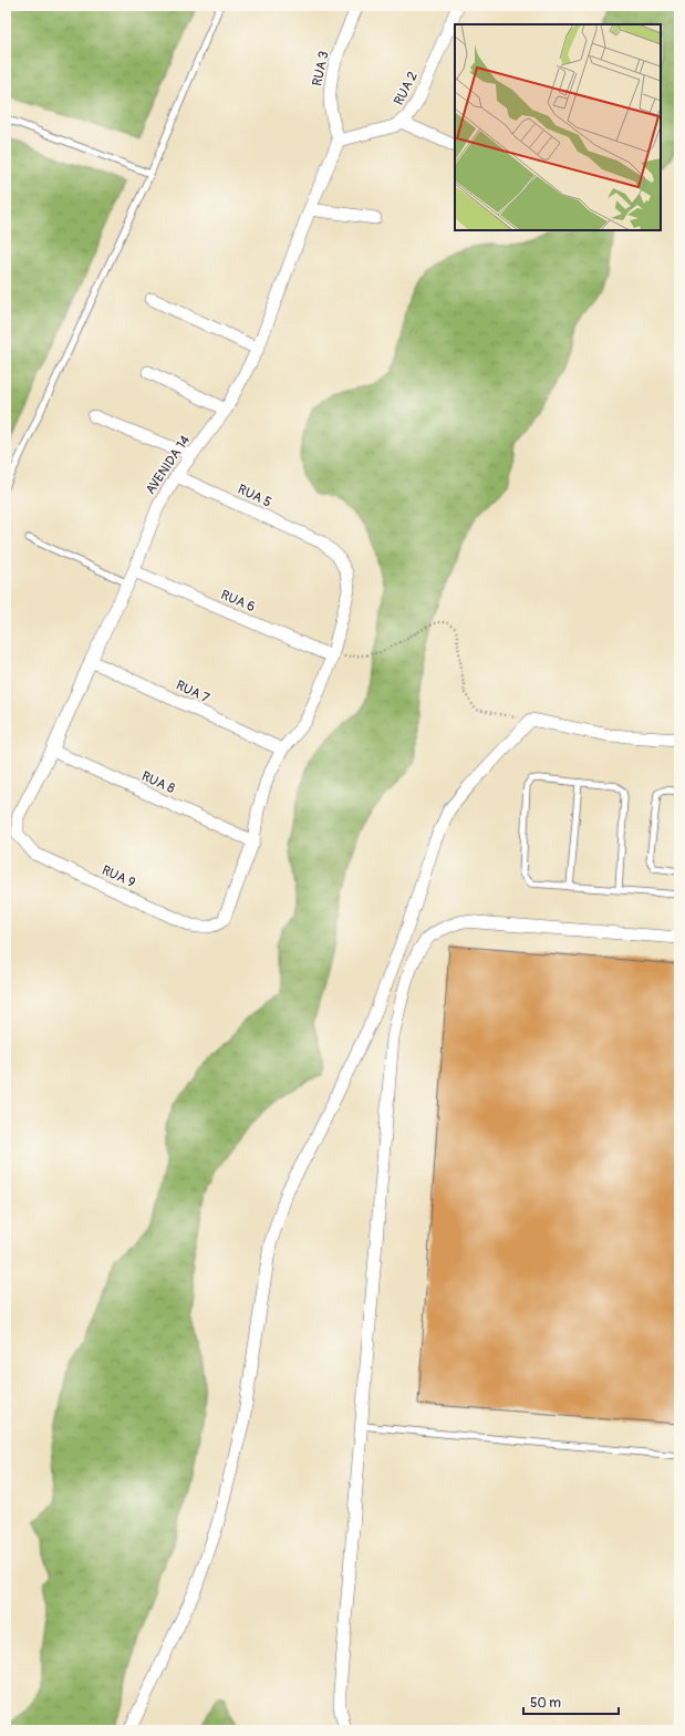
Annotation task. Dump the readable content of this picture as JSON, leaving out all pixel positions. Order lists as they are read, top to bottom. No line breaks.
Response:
{"streets":{"street":["RUA 3","RUA 2","AVENIDA 14","RUA 5","RUA 6","RUA 7","RUA 8","RUA 9"]},"crossings":[["RUA 3","RUA 2"],["RUA 3","AVENIDA 14"],["RUA 2","AVENIDA 14"],["AVENIDA 14","RUA 5"],["AVENIDA 14","RUA 6"],["AVENIDA 14","RUA 7"],["AVENIDA 14","RUA 8"],["AVENIDA 14","RUA 9"],["RUA 5","RUA 6"],["RUA 5","RUA 7"],["RUA 5","RUA 8"],["RUA 5","RUA 9"]],"scale_bar":"50 m"}
